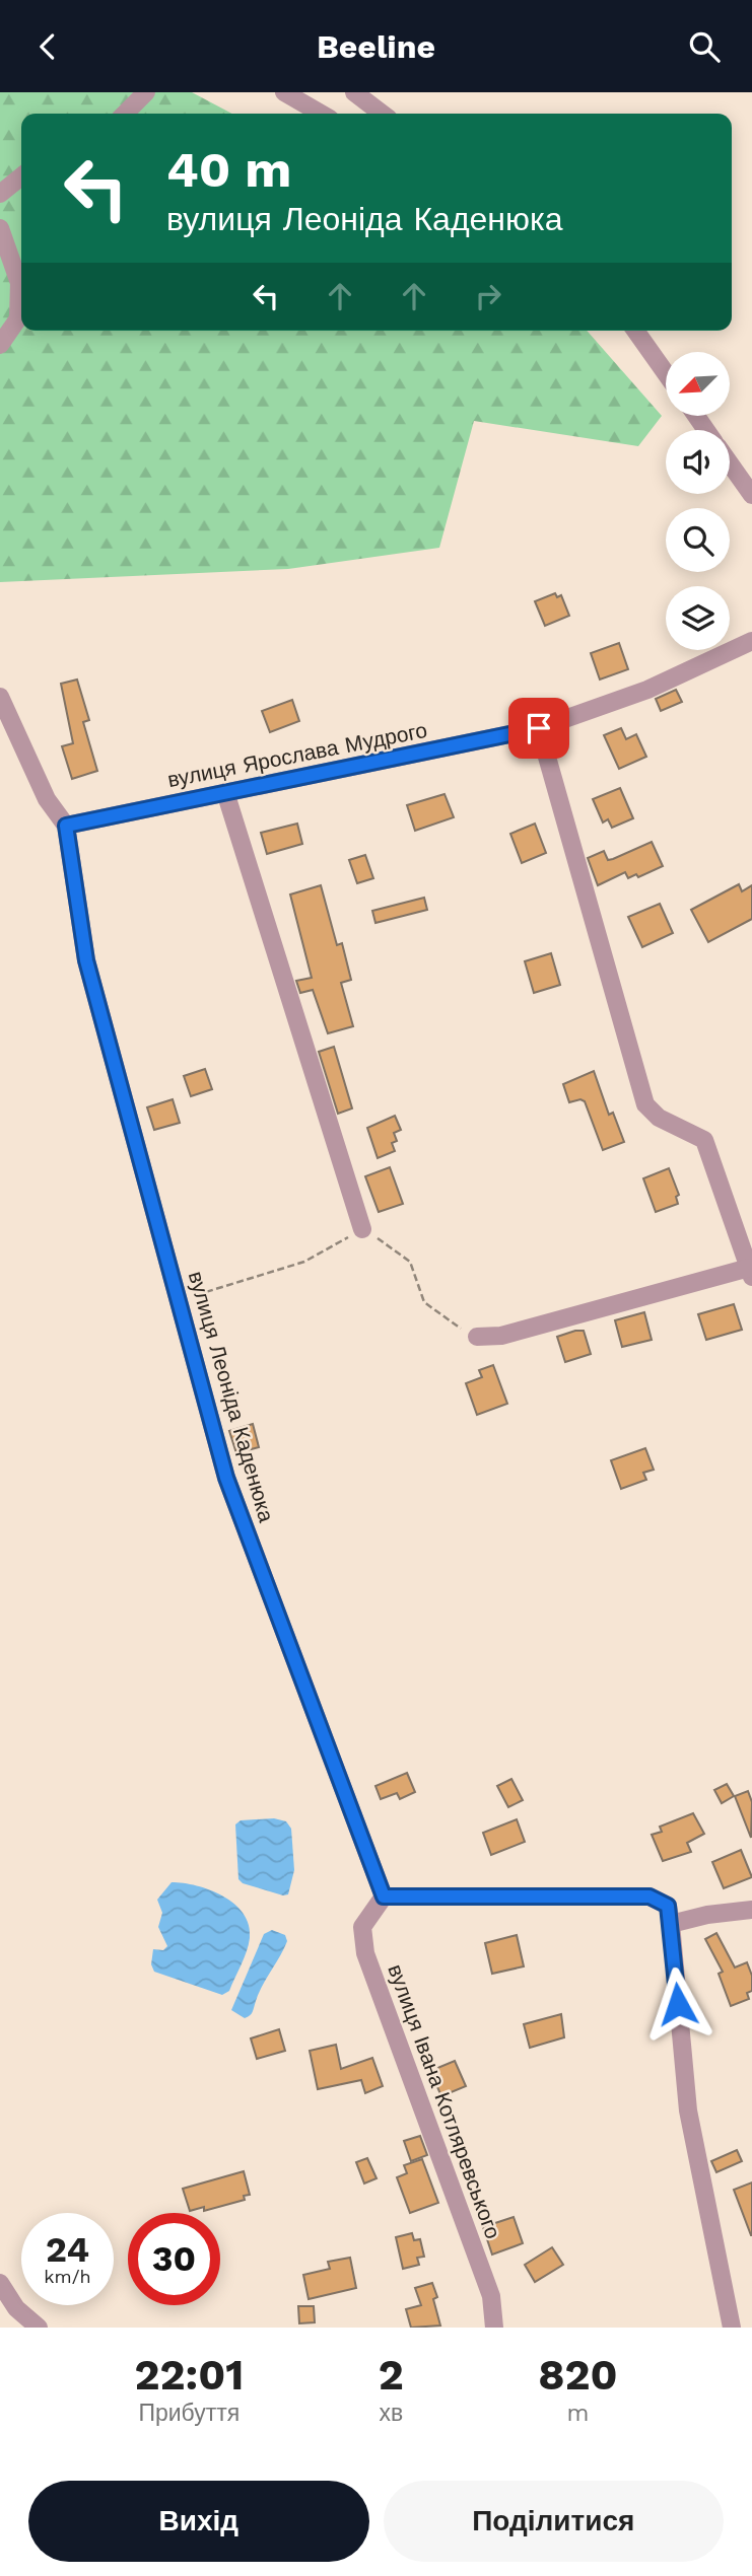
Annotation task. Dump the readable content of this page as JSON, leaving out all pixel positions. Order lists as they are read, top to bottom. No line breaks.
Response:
{"streets":{"street":["вулиця Ярослава Мудрого","вулиця Леоніда Каденюка","вулиця Івана Котляревського"]},"crossings":[["вулиця Ярослава Мудрого","вулиця Леоніда Каденюка"],["вулиця Леоніда Каденюка","вулиця Івана Котляревського"]],"north":"bottom left","page":{"header":"Beeline","turn":["40 m","вулиця Леоніда Каденюка"],"speed":"24 km/h","limit":"30","eta":["22:01","Прибуття","2","хв","820","m"],"buttons":["Вихід","Поділитися"]}}
